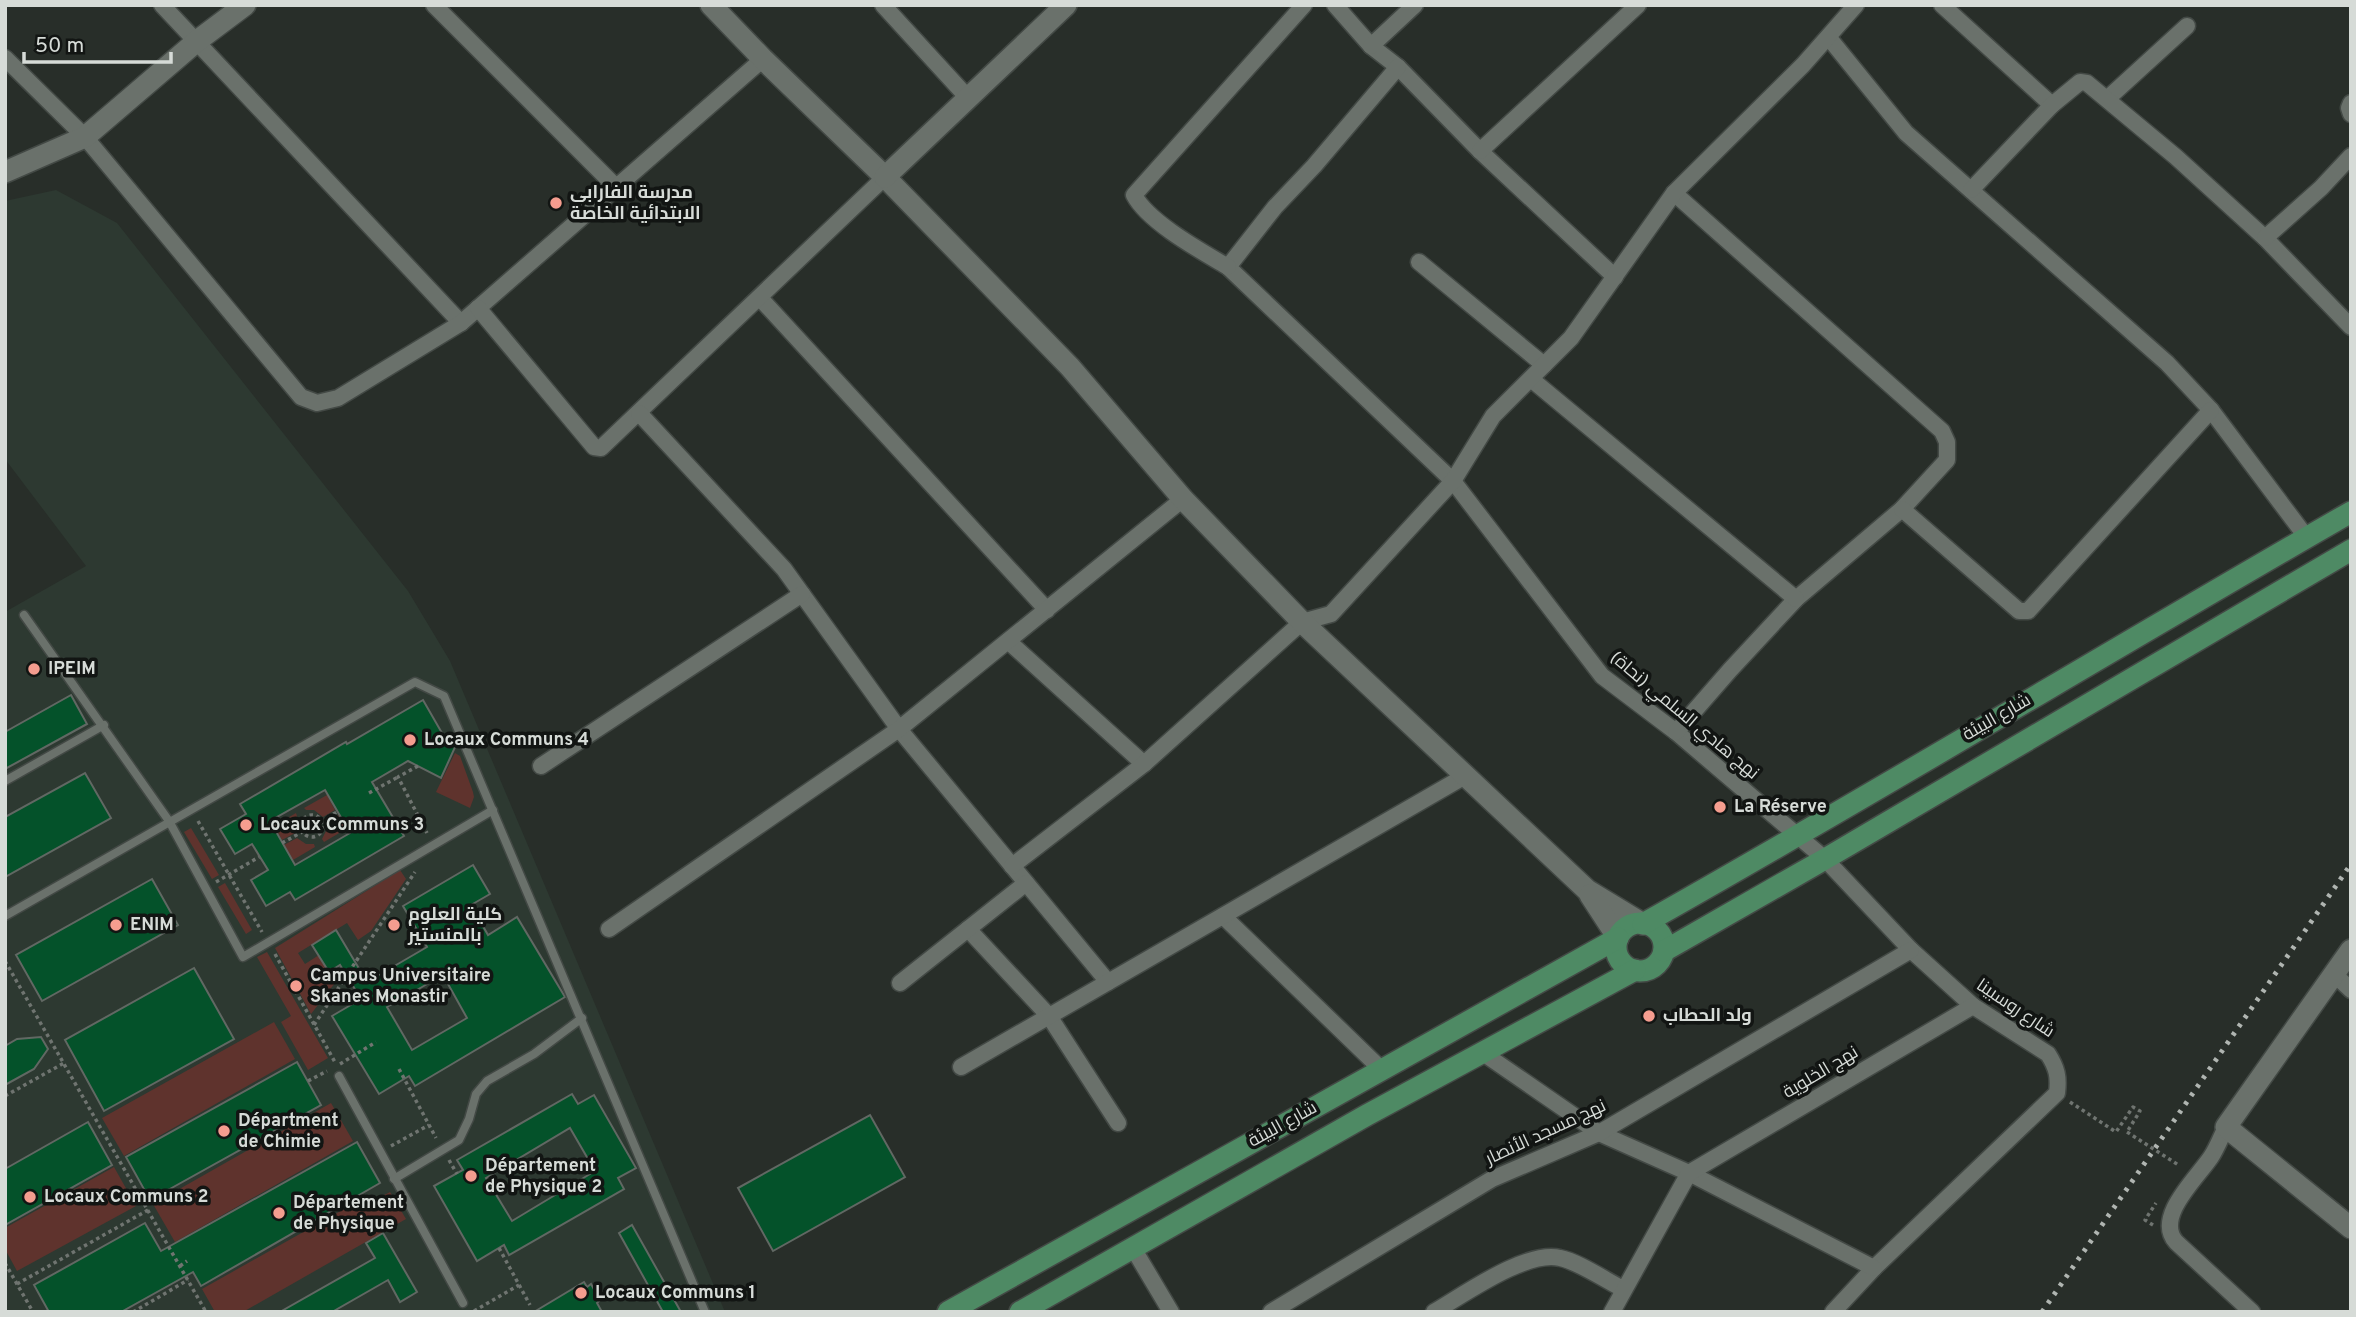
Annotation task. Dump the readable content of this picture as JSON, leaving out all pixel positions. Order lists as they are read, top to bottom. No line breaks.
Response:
{"streets":{"main road":["شارع البيئة"],"street":["نهج هادي السلمي (نحاة)","شارع روسبينا","نهج الخلوية","نهج مسجد الأنصار"]},"crossings":[["نهج هادي السلمي (نحاة)","شارع البيئة"],["نهج هادي السلمي (نحاة)","شارع روسبينا"],["شارع البيئة","شارع روسبينا"],["شارع روسبينا","نهج الخلوية"],["شارع روسبينا","نهج مسجد الأنصار"]],"places":["مدرسة الفارابي الابتدائية الخاصة","IPEIM","Locaux Communs 4","La Réserve","Locaux Communs 3","ENIM","كلية العلوم بالمنستير","Campus Universitaire Skanes Monastir","ولد الحطاب","Départment de Chimie","Département de Physique 2","Locaux Communs 2","Département de Physique","Locaux Communs 1"],"scale_bar":"50 m"}
